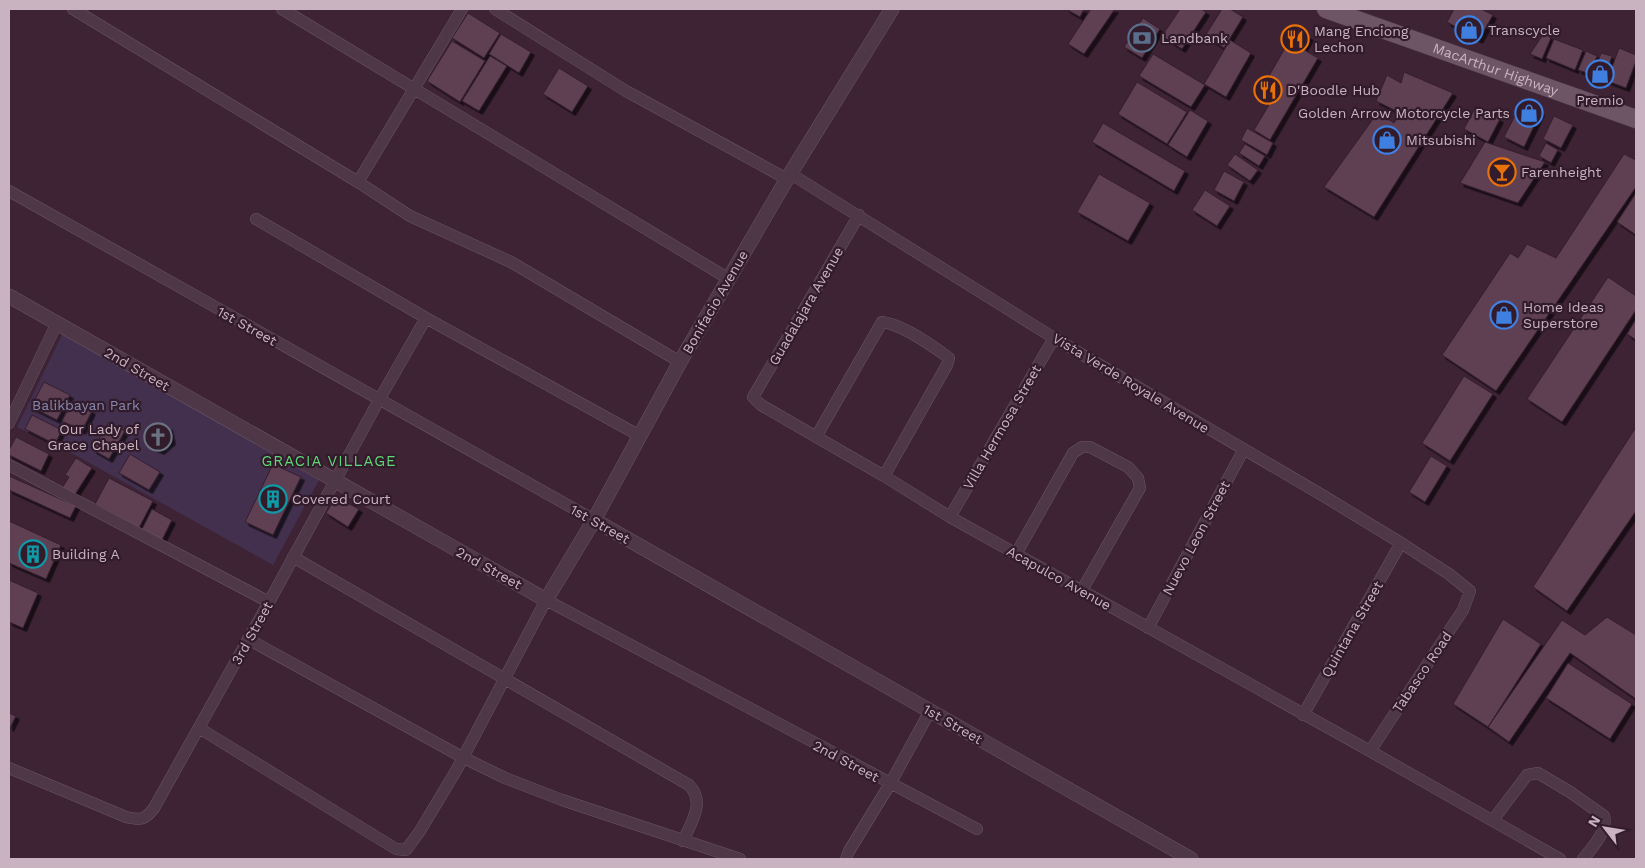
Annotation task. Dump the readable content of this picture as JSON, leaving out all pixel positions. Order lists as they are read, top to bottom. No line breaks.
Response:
{"streets":{"main road":["MacArthur Highway"],"street":["Bonifacio Avenue","Guadalajara Avenue","1st Street","2nd Street","Vista Verde Royale Avenue","Villa Hermosa Street","Nuevo Leon Street","Acapulco Avenue","Quintana Street","3rd Street","Tabasco Road"]},"crossings":[["Bonifacio Avenue","1st Street"],["Bonifacio Avenue","2nd Street"],["Bonifacio Avenue","Vista Verde Royale Avenue"],["Guadalajara Avenue","Vista Verde Royale Avenue"],["Guadalajara Avenue","Acapulco Avenue"],["1st Street","3rd Street"],["2nd Street","3rd Street"],["Vista Verde Royale Avenue","Villa Hermosa Street"],["Vista Verde Royale Avenue","Nuevo Leon Street"],["Vista Verde Royale Avenue","Quintana Street"],["Vista Verde Royale Avenue","Tabasco Road"],["Villa Hermosa Street","Acapulco Avenue"],["Nuevo Leon Street","Acapulco Avenue"],["Acapulco Avenue","Quintana Street"],["Acapulco Avenue","Tabasco Road"]],"districts":["GRACIA VILLAGE"],"parks":["Balikbayan Park"],"places":{"shop":["Transcycle","Premio","Golden Arrow Motorcycle Parts","Mitsubishi","Home Ideas Superstore"],"bank":["Landbank"],"restaurant":["Mang Enciong Lechon","D'Boodle Hub"],"bar":["Farenheight"],"church":["Our Lady of Grace Chapel"],"building":["Covered Court","Building A"]},"north":"top left"}
